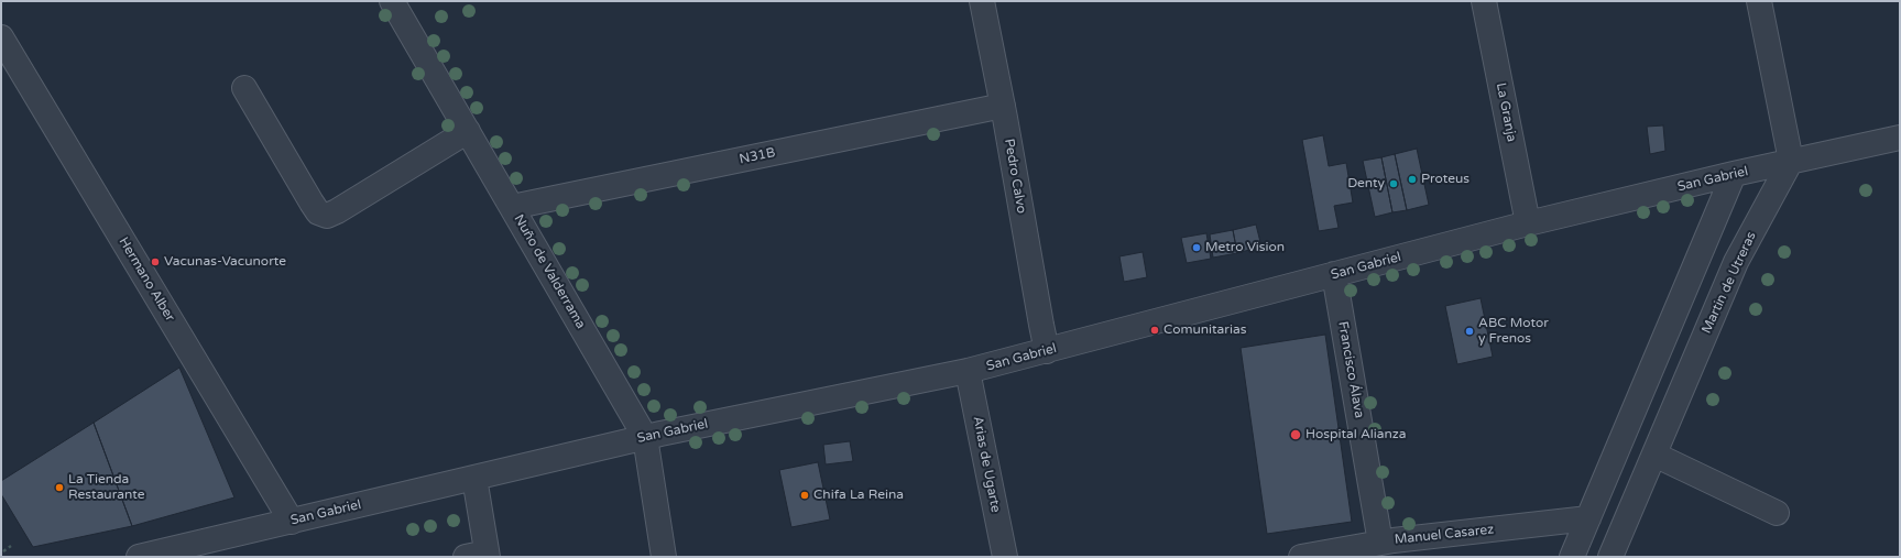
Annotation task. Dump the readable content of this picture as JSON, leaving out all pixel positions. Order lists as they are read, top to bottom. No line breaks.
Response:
{"streets":{"street":["La Granja","N31B","Pedro Calvo","San Gabriel","Nuño de Valderrama","Hermano Alber","Martin de Utreras","Francisco Álava","Arias de Ugarte","Manuel Casarez"]},"crossings":[["La Granja","San Gabriel"],["N31B","Pedro Calvo"],["N31B","Nuño de Valderrama"],["Pedro Calvo","San Gabriel"],["San Gabriel","Nuño de Valderrama"],["San Gabriel","Hermano Alber"],["San Gabriel","Martin de Utreras"],["San Gabriel","Francisco Álava"],["San Gabriel","Arias de Ugarte"],["Francisco Álava","Manuel Casarez"]],"places":["Proteus","Denty","Metro Vision","Vacunas-Vacunorte","Comunitarias","ABC Motor y Frenos","Hospital Alianza","La Tienda Restaurante","Chifa La Reina"]}
